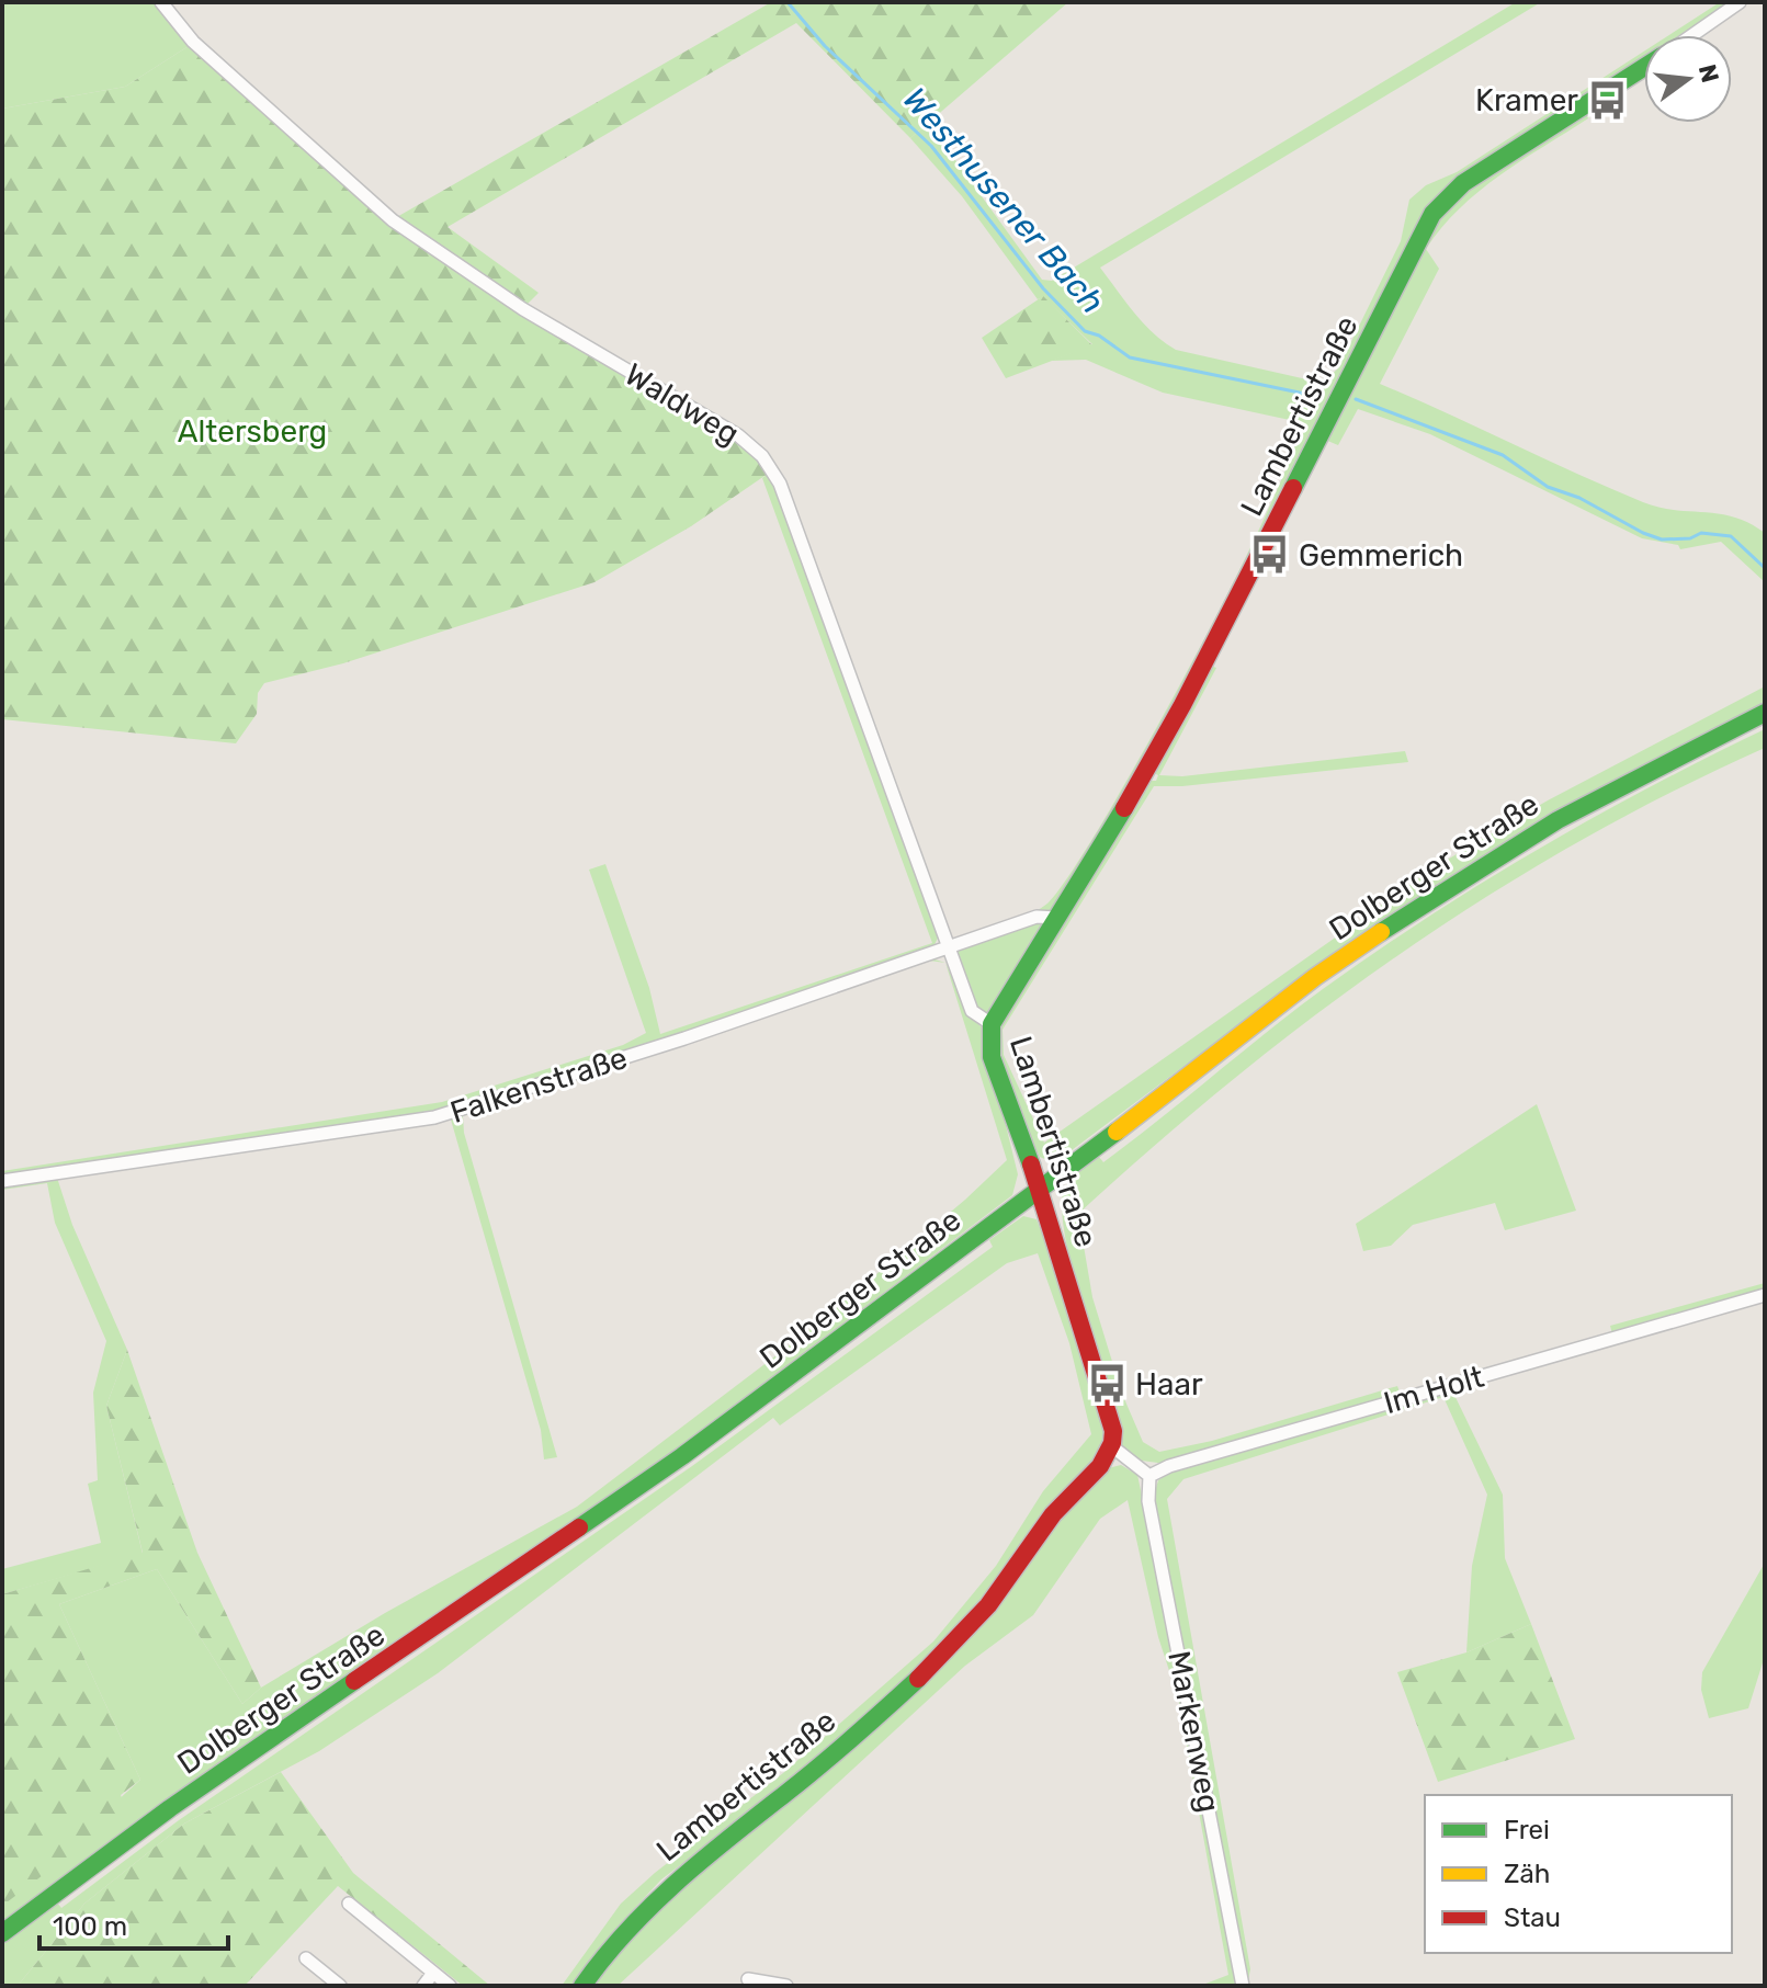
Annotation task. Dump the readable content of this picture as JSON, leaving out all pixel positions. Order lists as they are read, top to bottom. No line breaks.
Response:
{"streets":{"street":["Waldweg","Lambertistraße","Dolberger Straße","Falkenstraße","Im Holt","Markenweg"]},"crossings":[["Waldweg","Lambertistraße"],["Waldweg","Falkenstraße"],["Lambertistraße","Dolberger Straße"],["Lambertistraße","Falkenstraße"],["Im Holt","Markenweg"]],"water":["Westhusener Bach"],"parks":["Altersberg"],"places":{"bus stop":["Kramer","Gemmerich","Haar"]},"legend":["Frei","Zäh","Stau"],"scale_bar":"100 m","north":"right"}
